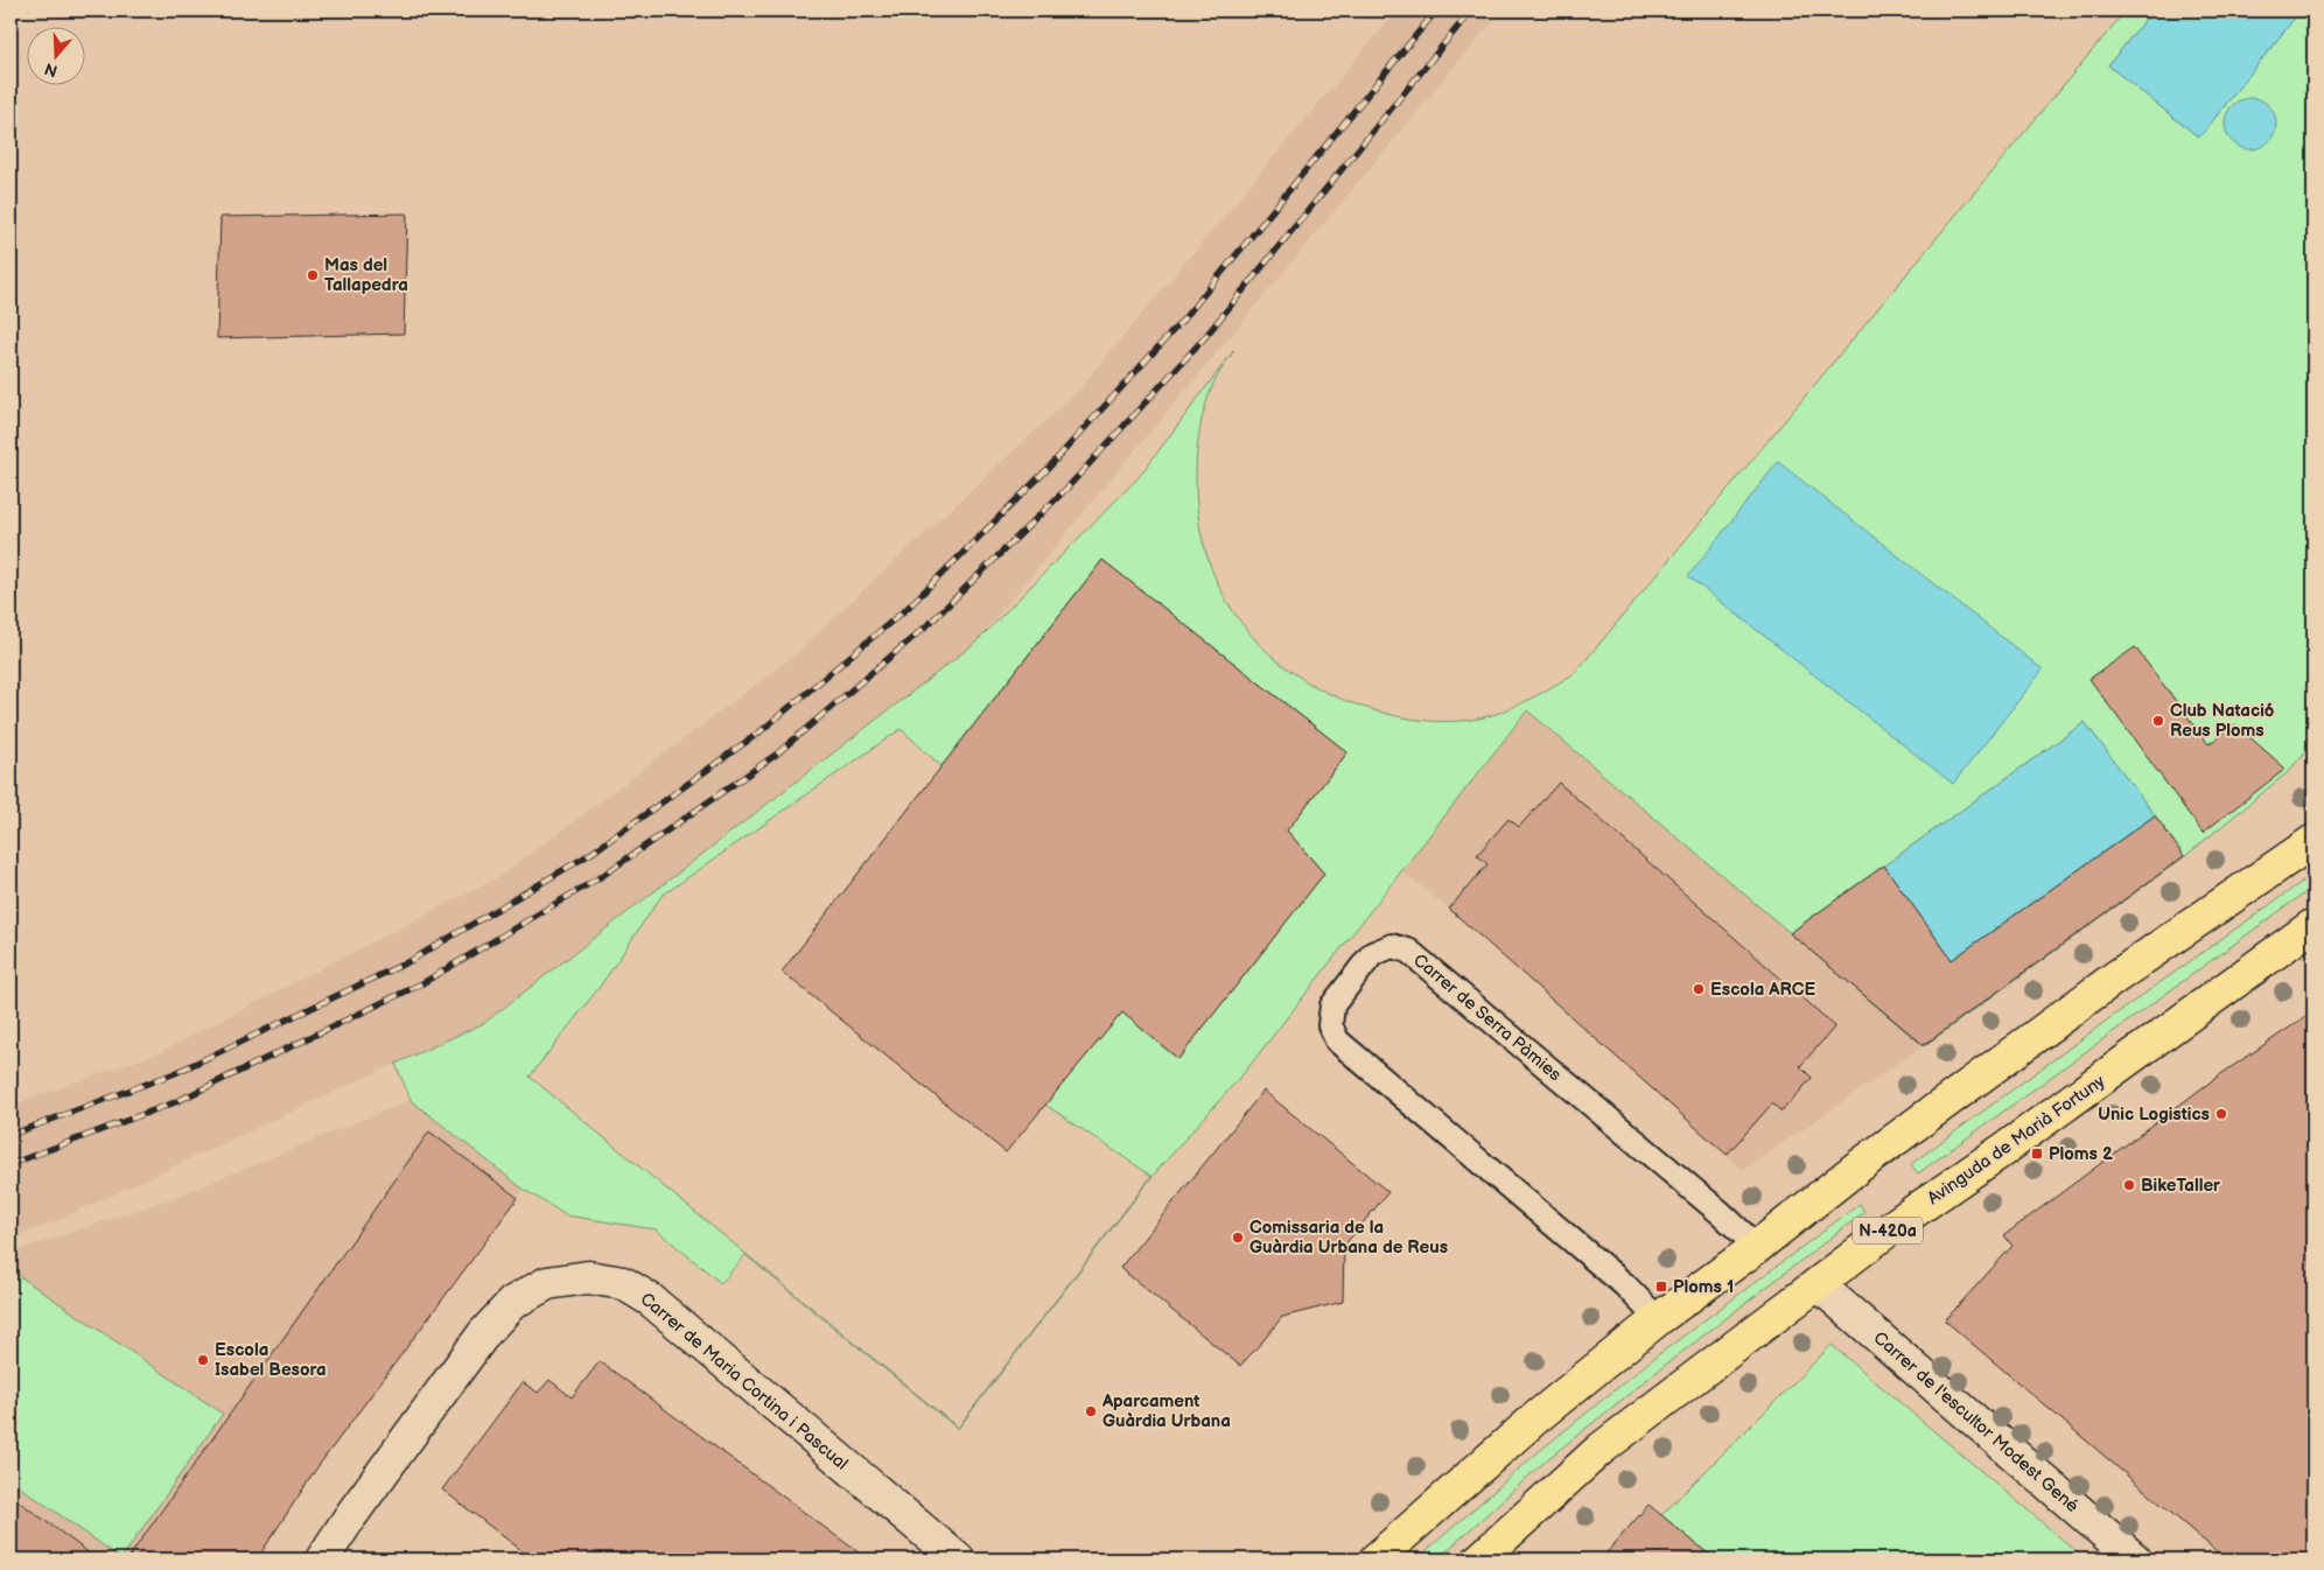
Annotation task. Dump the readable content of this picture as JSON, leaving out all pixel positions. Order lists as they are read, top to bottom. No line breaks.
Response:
{"streets":{"main road":["Avinguda de Marià Fortuny","N-420a"],"street":["Carrer de Maria Cortina i Pascual","Carrer de l'escultor Modest Gené"],"lane":["Carrer de Serra Pàmies"]},"crossings":[["Avinguda de Marià Fortuny","Carrer de l'escultor Modest Gené"]],"places":{"other":["Mas del Tallapedra","Club Natació Reus Ploms","Escola ARCE","Unic Logistics","BikeTaller","Comissaria de la Guàrdia Urbana de Reus","Escola Isabel Besora","Aparcament Guàrdia Urbana"],"transit":["Ploms 2","Ploms 1"]},"north":"bottom"}
